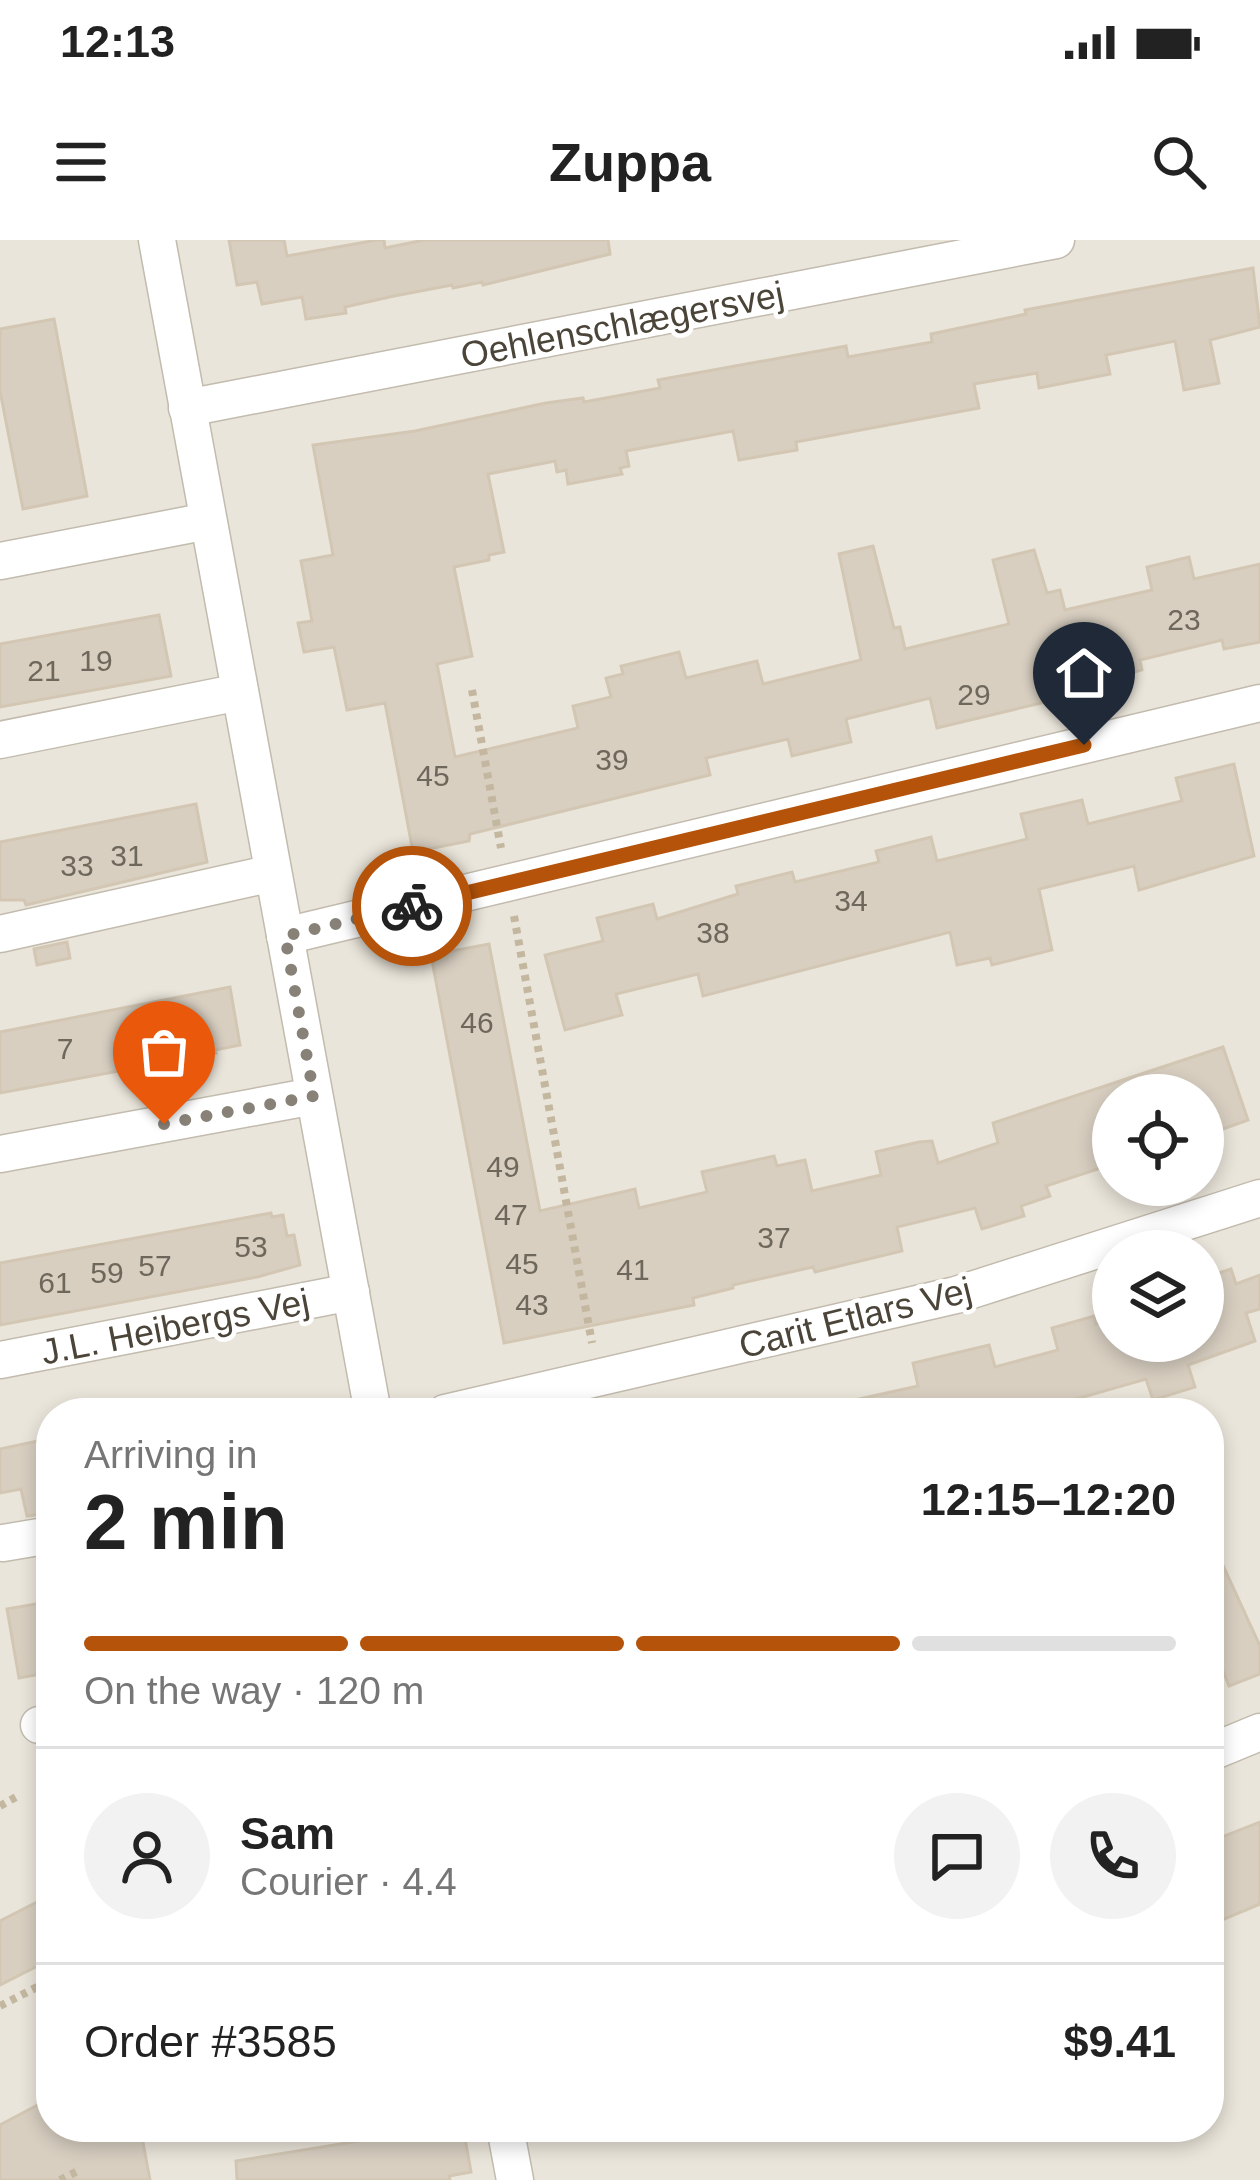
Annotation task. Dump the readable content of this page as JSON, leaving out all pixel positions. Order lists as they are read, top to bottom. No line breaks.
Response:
{"streets":{"street":["Oehlenschlægersvej","Carit Etlars Vej","J.L. Heibergs Vej"]},"crossings":[["Oehlenschlægersvej","J.L. Heibergs Vej"]],"house_numbers":["23","19","21","29","39","45","31","33","34","38","46","7","49","47","37","53","45","57","41","59","61","43"],"page":{"status":"12:13","header":"Zuppa","heading":["2 min","Arriving in","12:15–12:20"],"panel":["Sam","Courier · 4.4","Order #3585","$9.41"],"bar":"On the way · 120 m"}}
